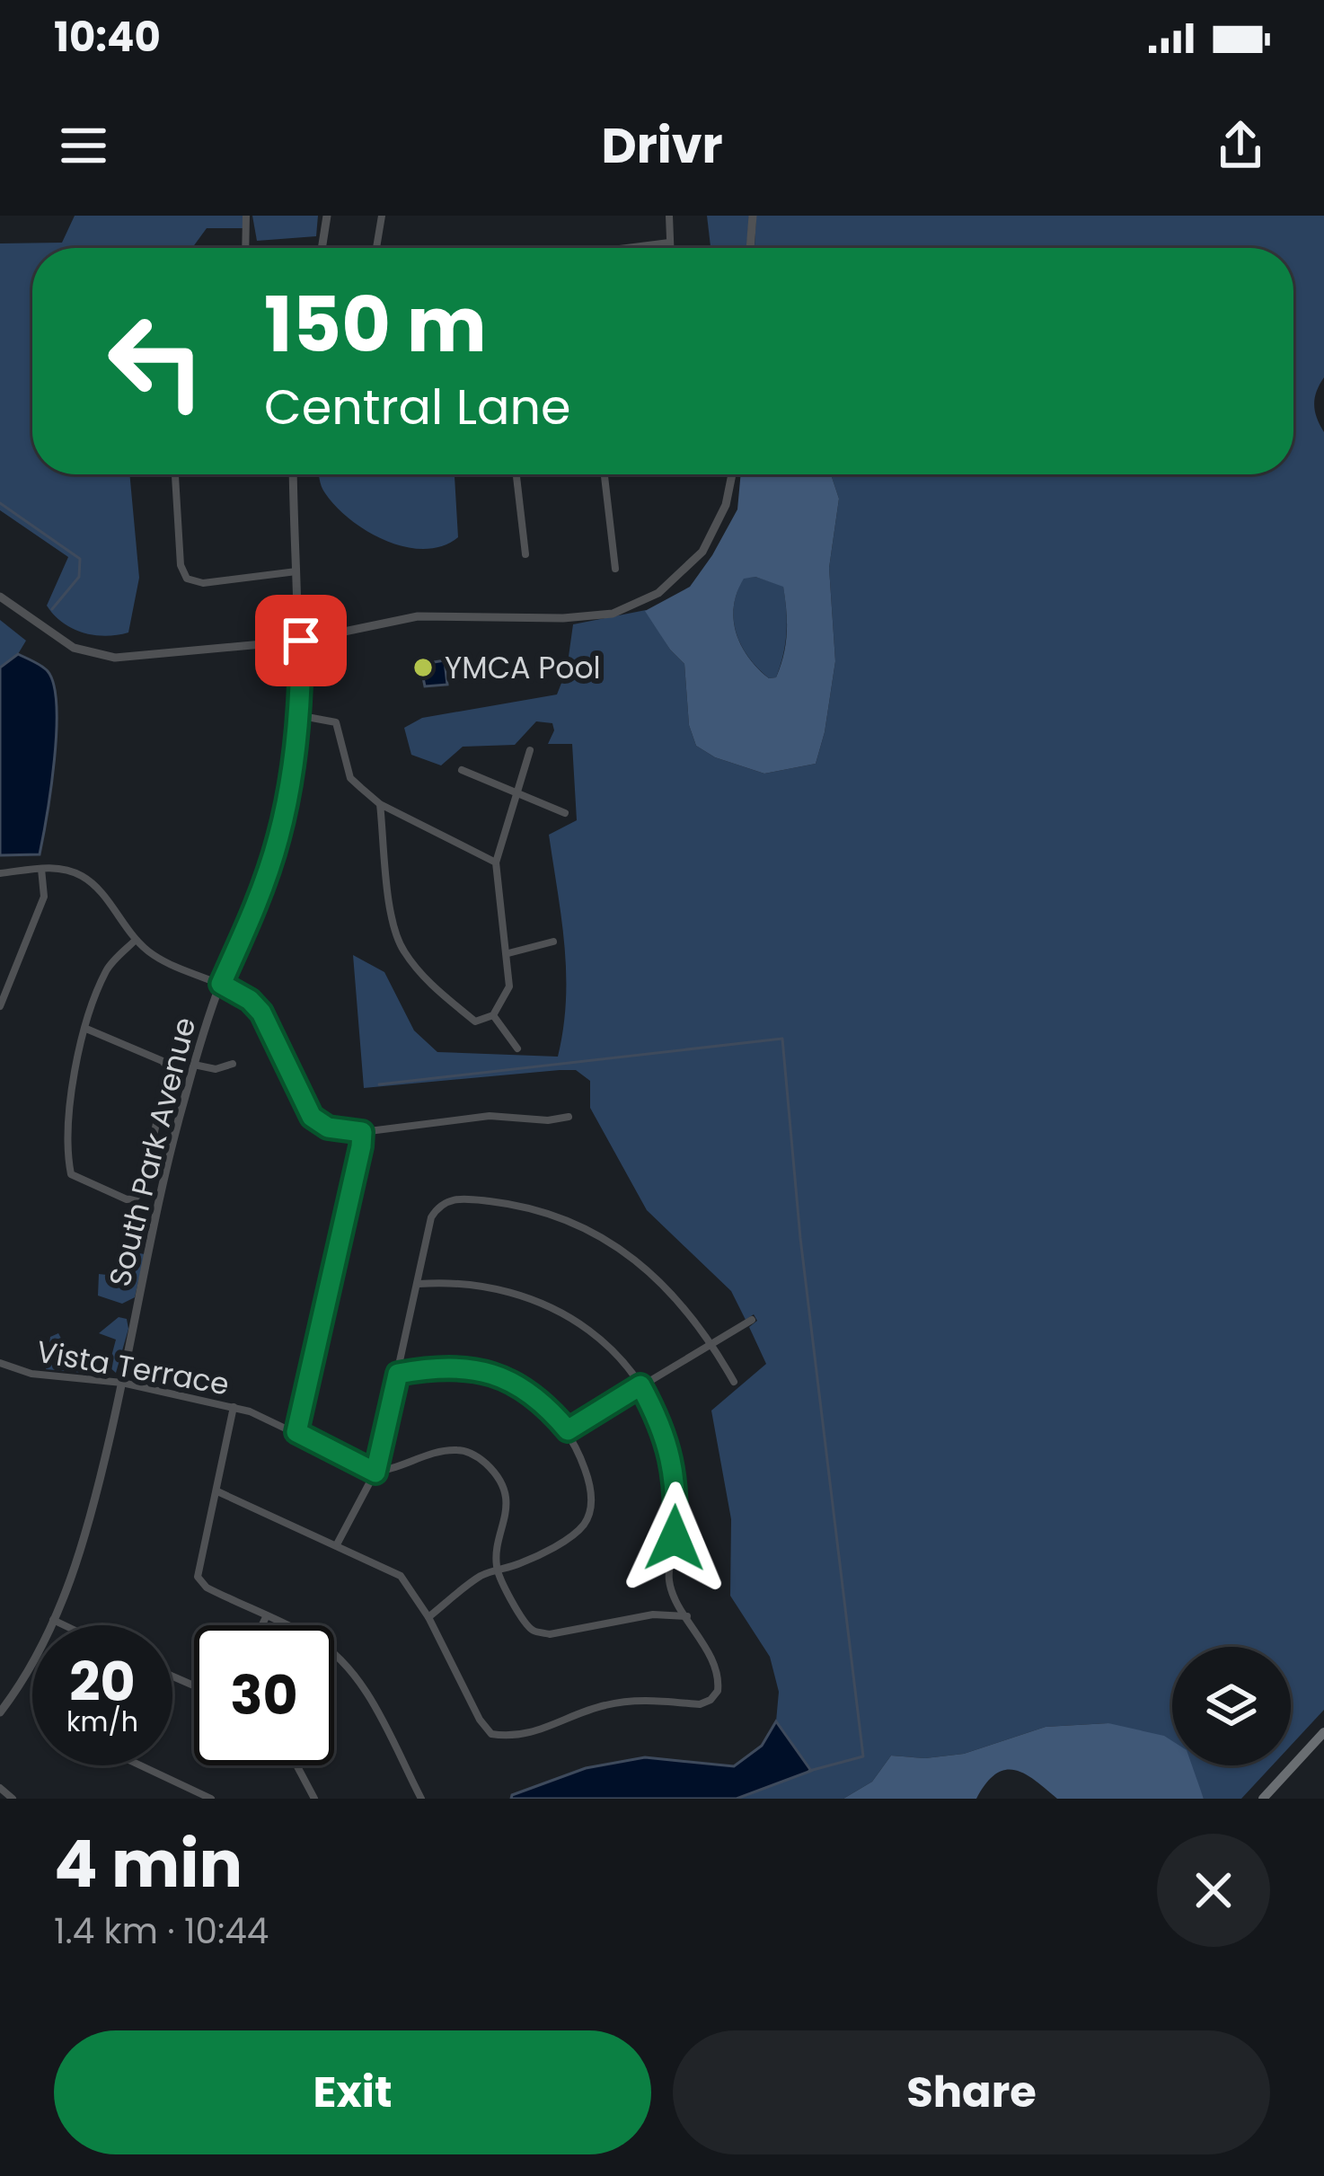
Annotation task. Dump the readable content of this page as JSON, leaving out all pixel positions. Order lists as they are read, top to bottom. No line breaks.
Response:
{"streets":{"street":["South Park Avenue","Vista Terrace"]},"crossings":[["South Park Avenue","Vista Terrace"]],"places":["YMCA Pool"],"page":{"status":"10:40","header":"Drivr","turn":["150 m","Central Lane"],"speed":"20 km/h","limit":"30","heading":["4 min","1.4 km · 10:44"],"buttons":["Exit","Share"]}}
